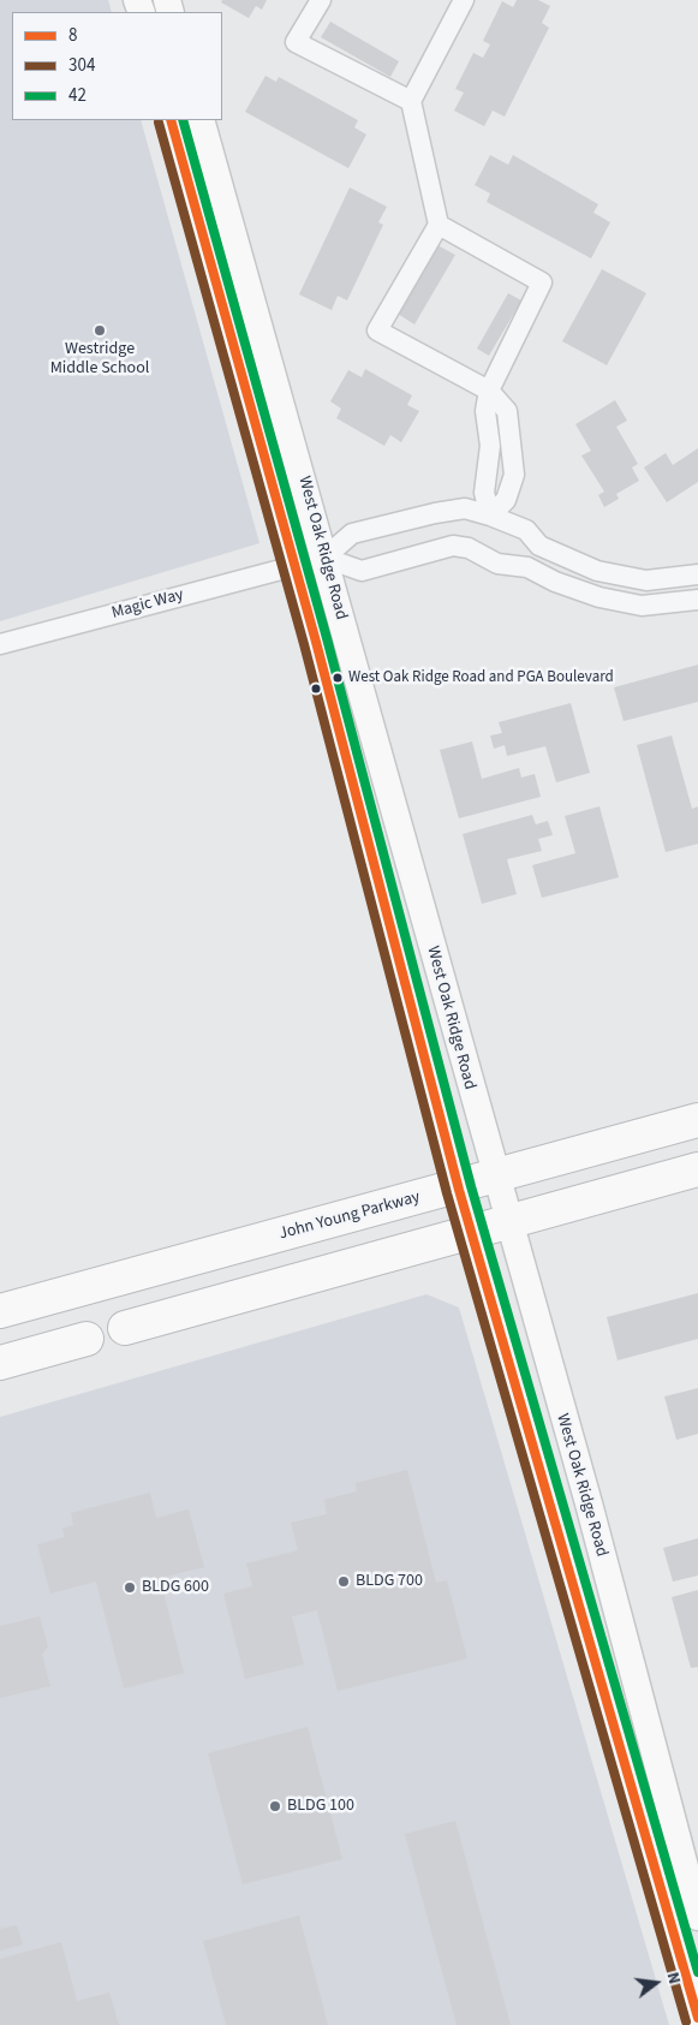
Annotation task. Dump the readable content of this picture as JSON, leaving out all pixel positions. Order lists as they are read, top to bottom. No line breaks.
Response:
{"streets":{"highway":["John Young Parkway"],"street":["West Oak Ridge Road","Magic Way"]},"crossings":[["West Oak Ridge Road","Magic Way"],["West Oak Ridge Road","John Young Parkway"]],"places":["Westridge Middle School","West Oak Ridge Road and PGA Boulevard","BLDG 700","BLDG 600","BLDG 100"],"lines":["transit line 8","transit line 42","transit line 304"],"legend":["8","304","42"],"north":"right"}
